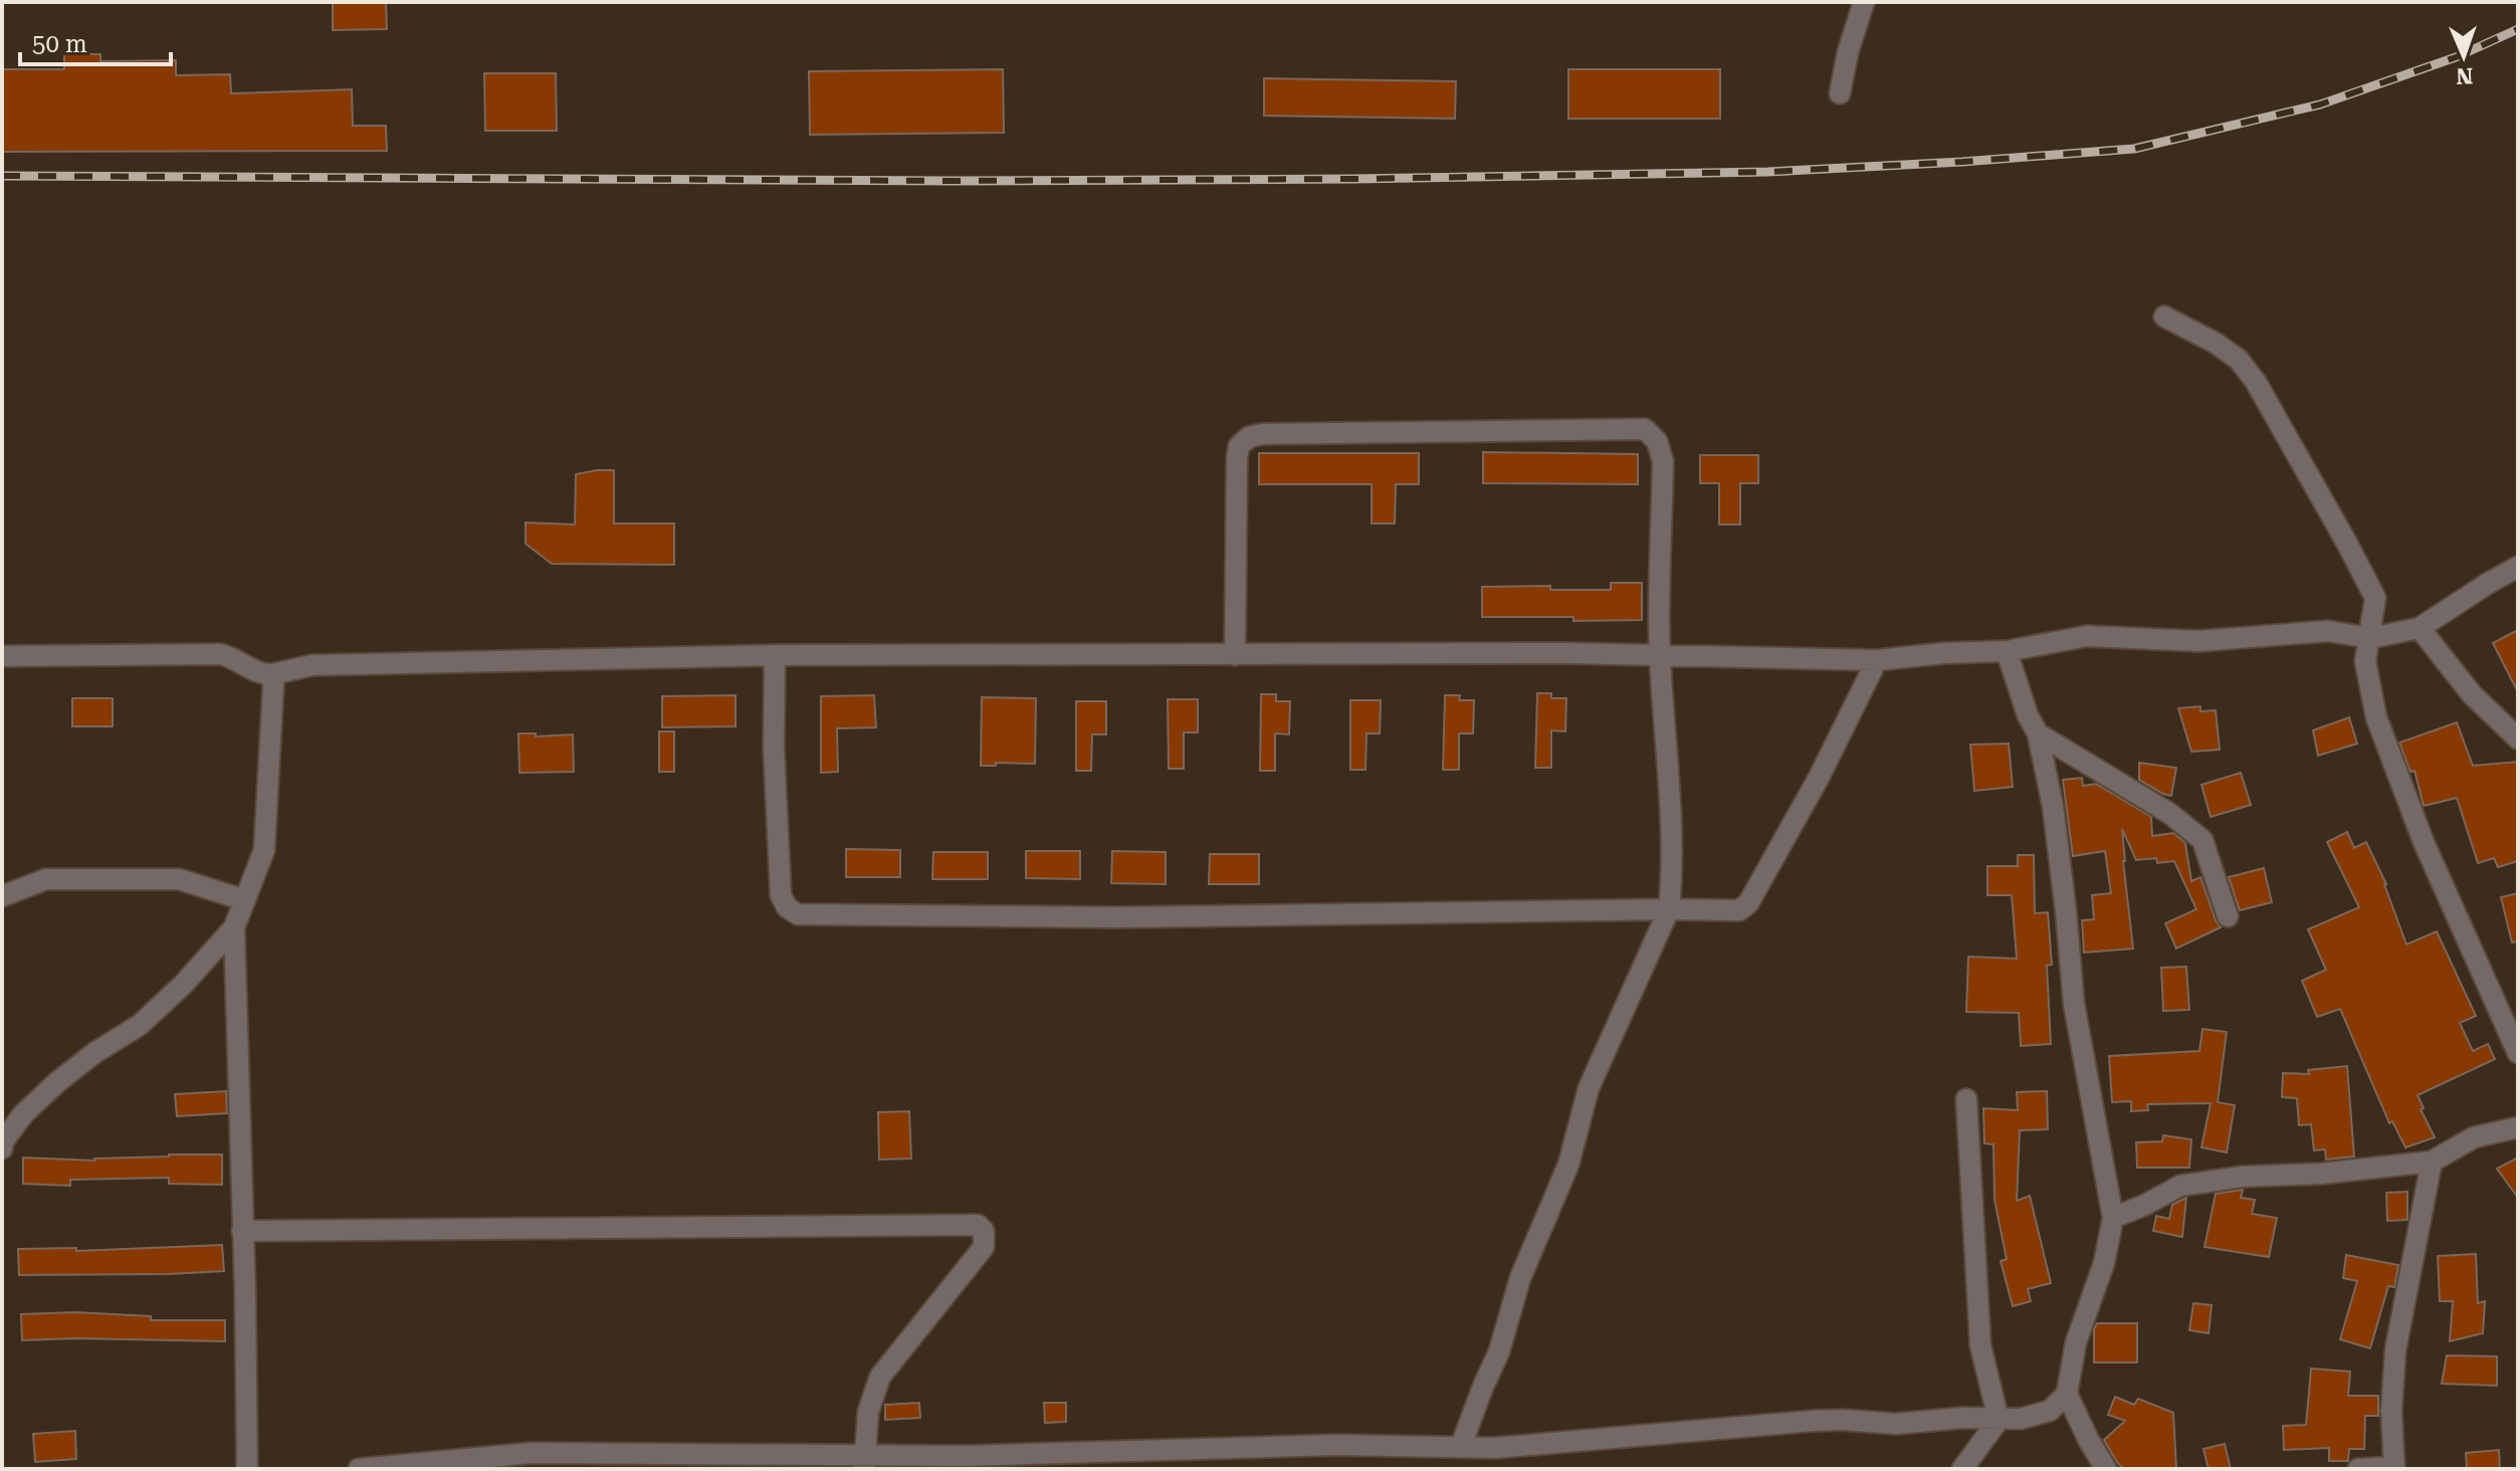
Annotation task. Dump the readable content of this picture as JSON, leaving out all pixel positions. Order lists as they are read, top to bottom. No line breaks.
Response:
{"scale_bar":"50 m","north":"bottom"}
